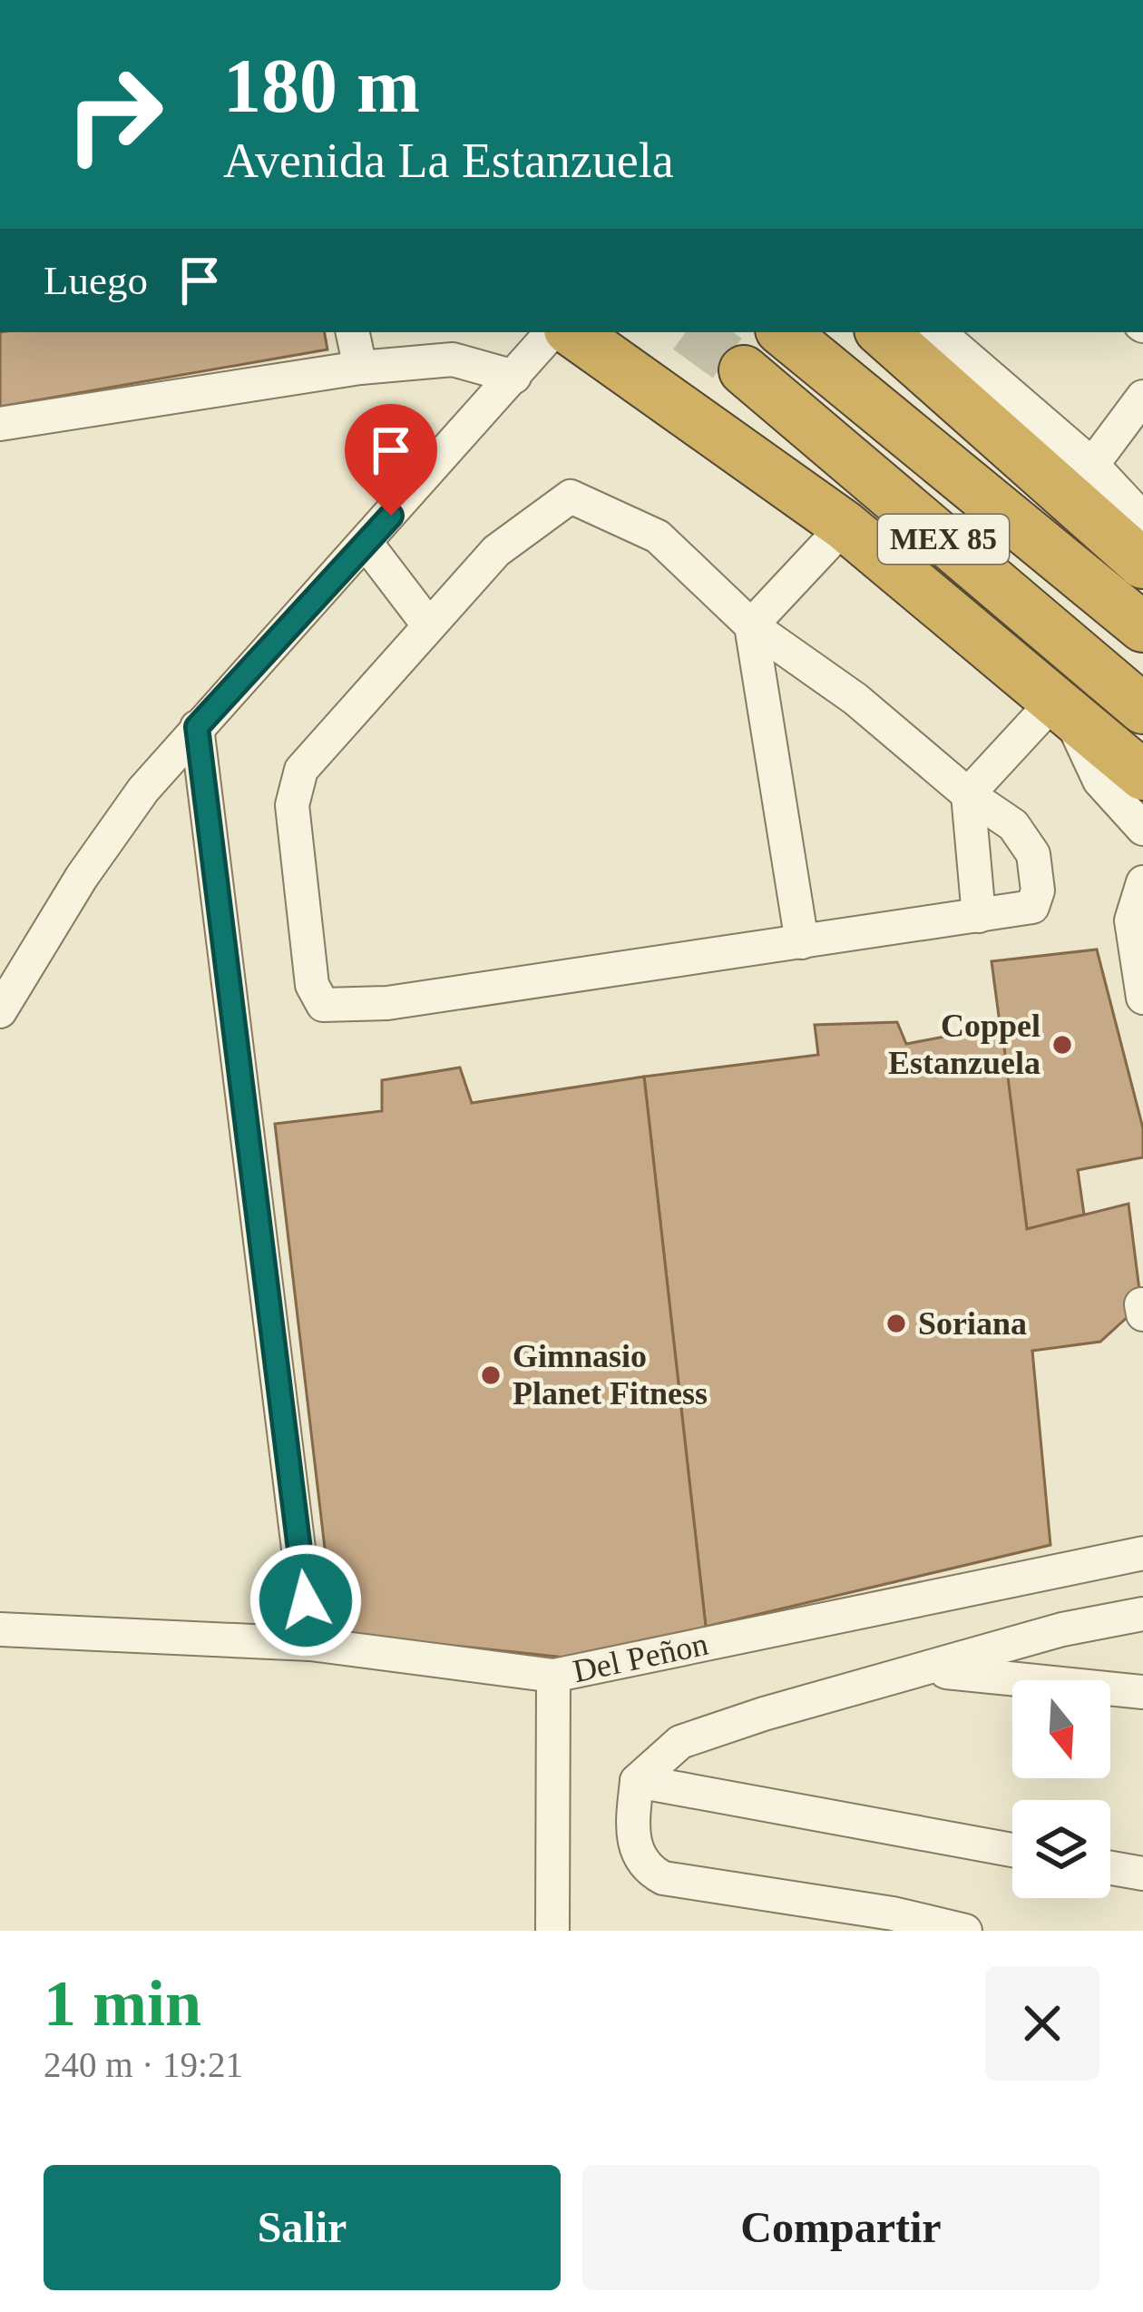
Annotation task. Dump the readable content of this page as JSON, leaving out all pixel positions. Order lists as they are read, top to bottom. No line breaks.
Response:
{"streets":{"highway":["MEX 85"],"street":["Del Peñon"]},"places":["Coppel Estanzuela","Soriana","Gimnasio Planet Fitness"],"north":"bottom","page":{"turn":["180 m","Avenida La Estanzuela"],"then":"Luego","heading":["1 min","240 m · 19:21"],"buttons":["Salir","Compartir"]}}
